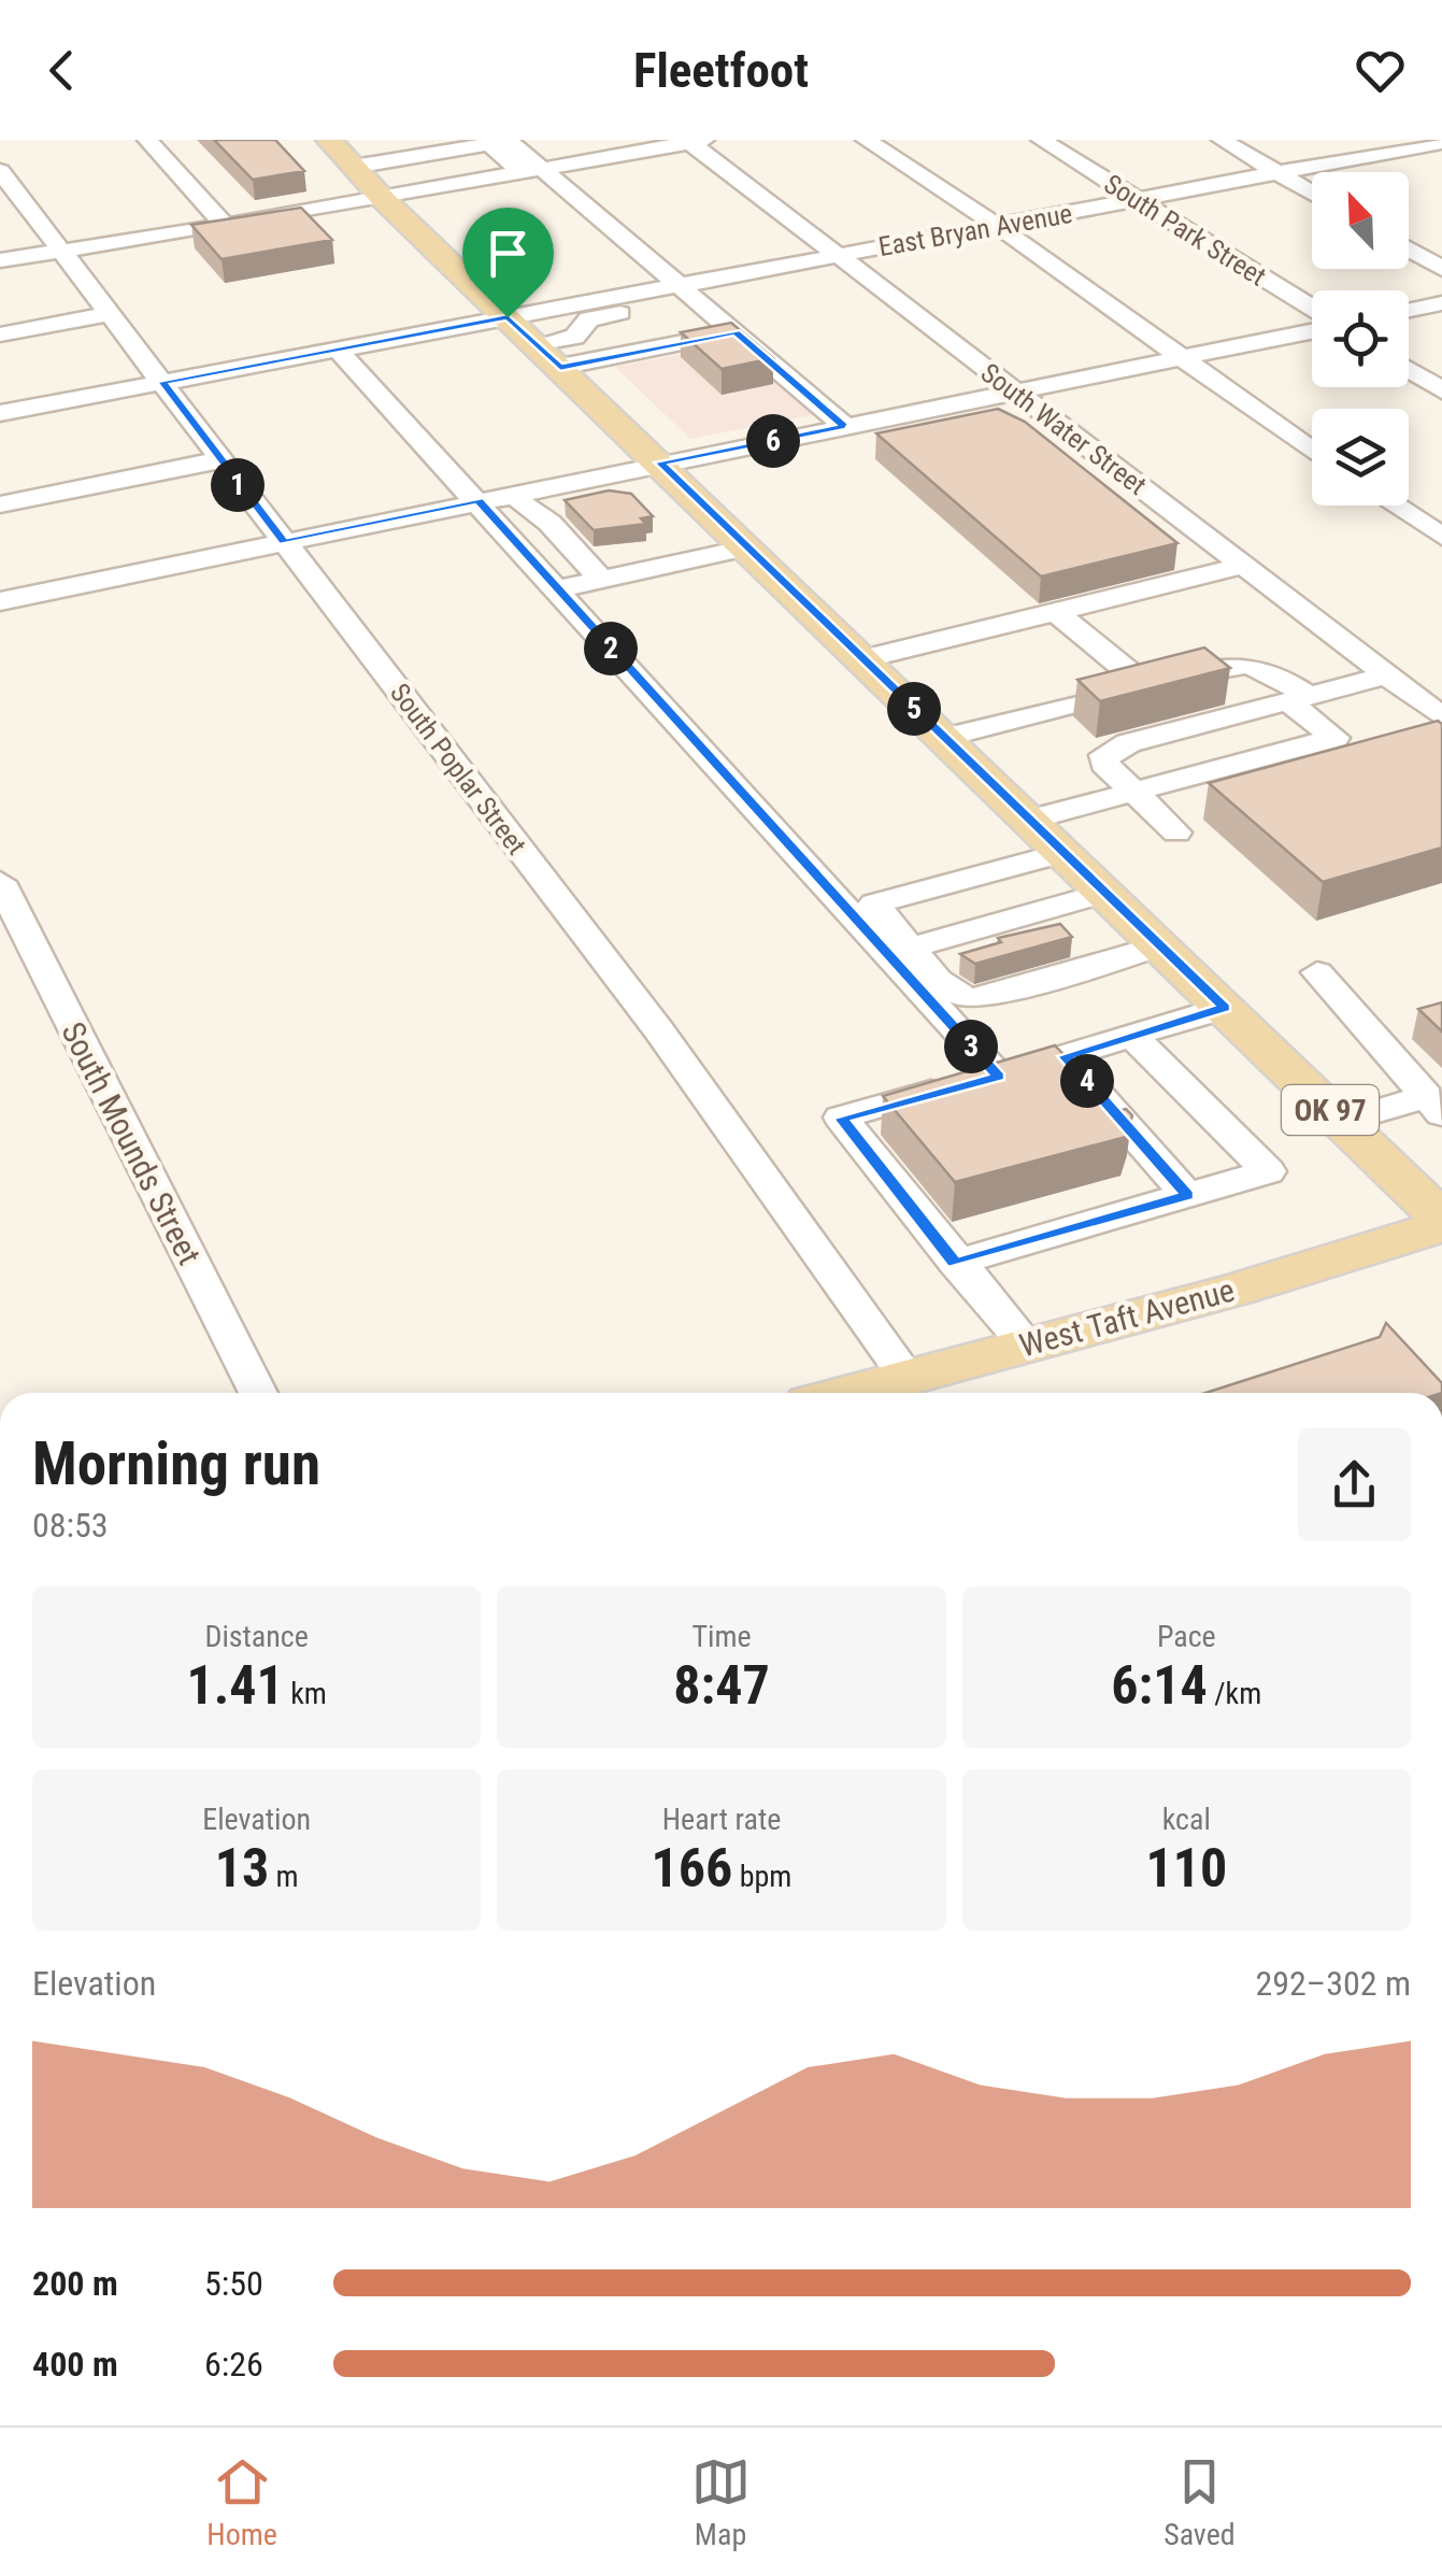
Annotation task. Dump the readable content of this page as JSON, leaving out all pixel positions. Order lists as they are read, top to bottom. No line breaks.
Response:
{"streets":{"main road":["OK 97","West Taft Avenue"],"street":["East Bryan Avenue","South Park Street","South Water Street","South Poplar Street","South Mounds Street"]},"crossings":[["East Bryan Avenue","South Park Street"],["East Bryan Avenue","South Water Street"],["South Poplar Street","West Taft Avenue"],["OK 97","West Taft Avenue"]],"north":"top left","page":{"header":"Fleetfoot","pins":["6","1","2","5","3","4"],"heading":["Morning run","08:53"],"stats":[["Distance","1.41 km"],["Time","8:47"],["Pace","6:14 /km"],["Elevation","13 m"],["Heart rate","166 bpm"],["kcal","110"]],"chart":["Elevation","292–302 m"],"list":[{"name":"200 m","note":"5:50"},{"name":"400 m","note":"6:26"}],"tabs":["Home","Map","Saved"]}}
